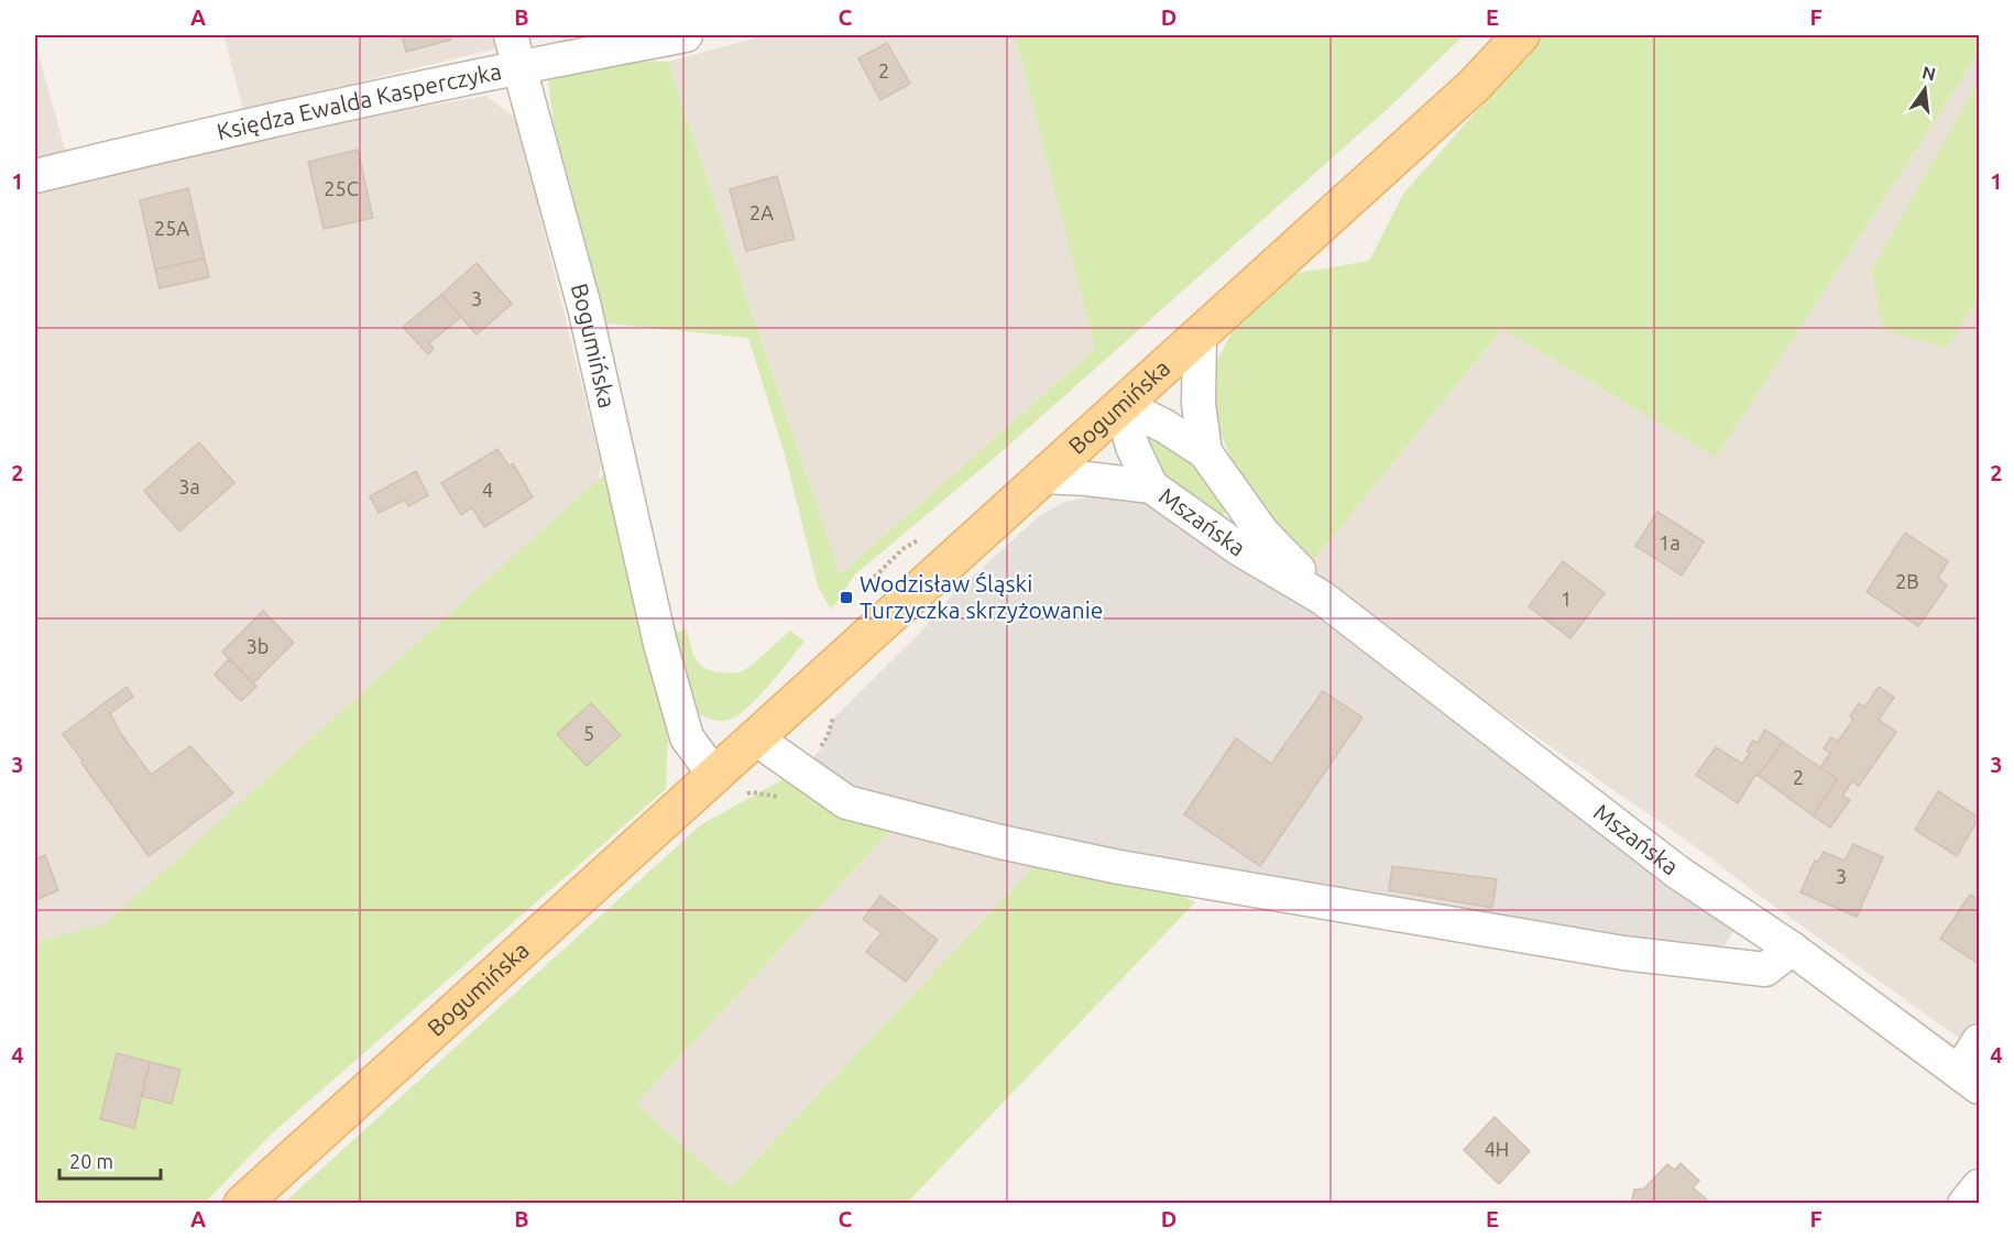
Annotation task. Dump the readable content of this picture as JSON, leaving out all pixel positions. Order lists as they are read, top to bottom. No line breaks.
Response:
{"streets":{"main road":["Bogumińska"],"street":["Księdza Ewalda Kasperczyka","Mszańska"]},"crossings":[["Księdza Ewalda Kasperczyka","Bogumińska"]],"places":{"transit":["Wodzisław Śląski Turzyczka skrzyżowanie"]},"house_numbers":["2","25C","2A","25A","3","3a","4","1a","2B","1","3b","5","2","3","4H"],"scale_bar":"20 m","north":"top","grid":{"columns":["A","B","C","D","E","F"],"rows":["1","2","3","4"]}}
